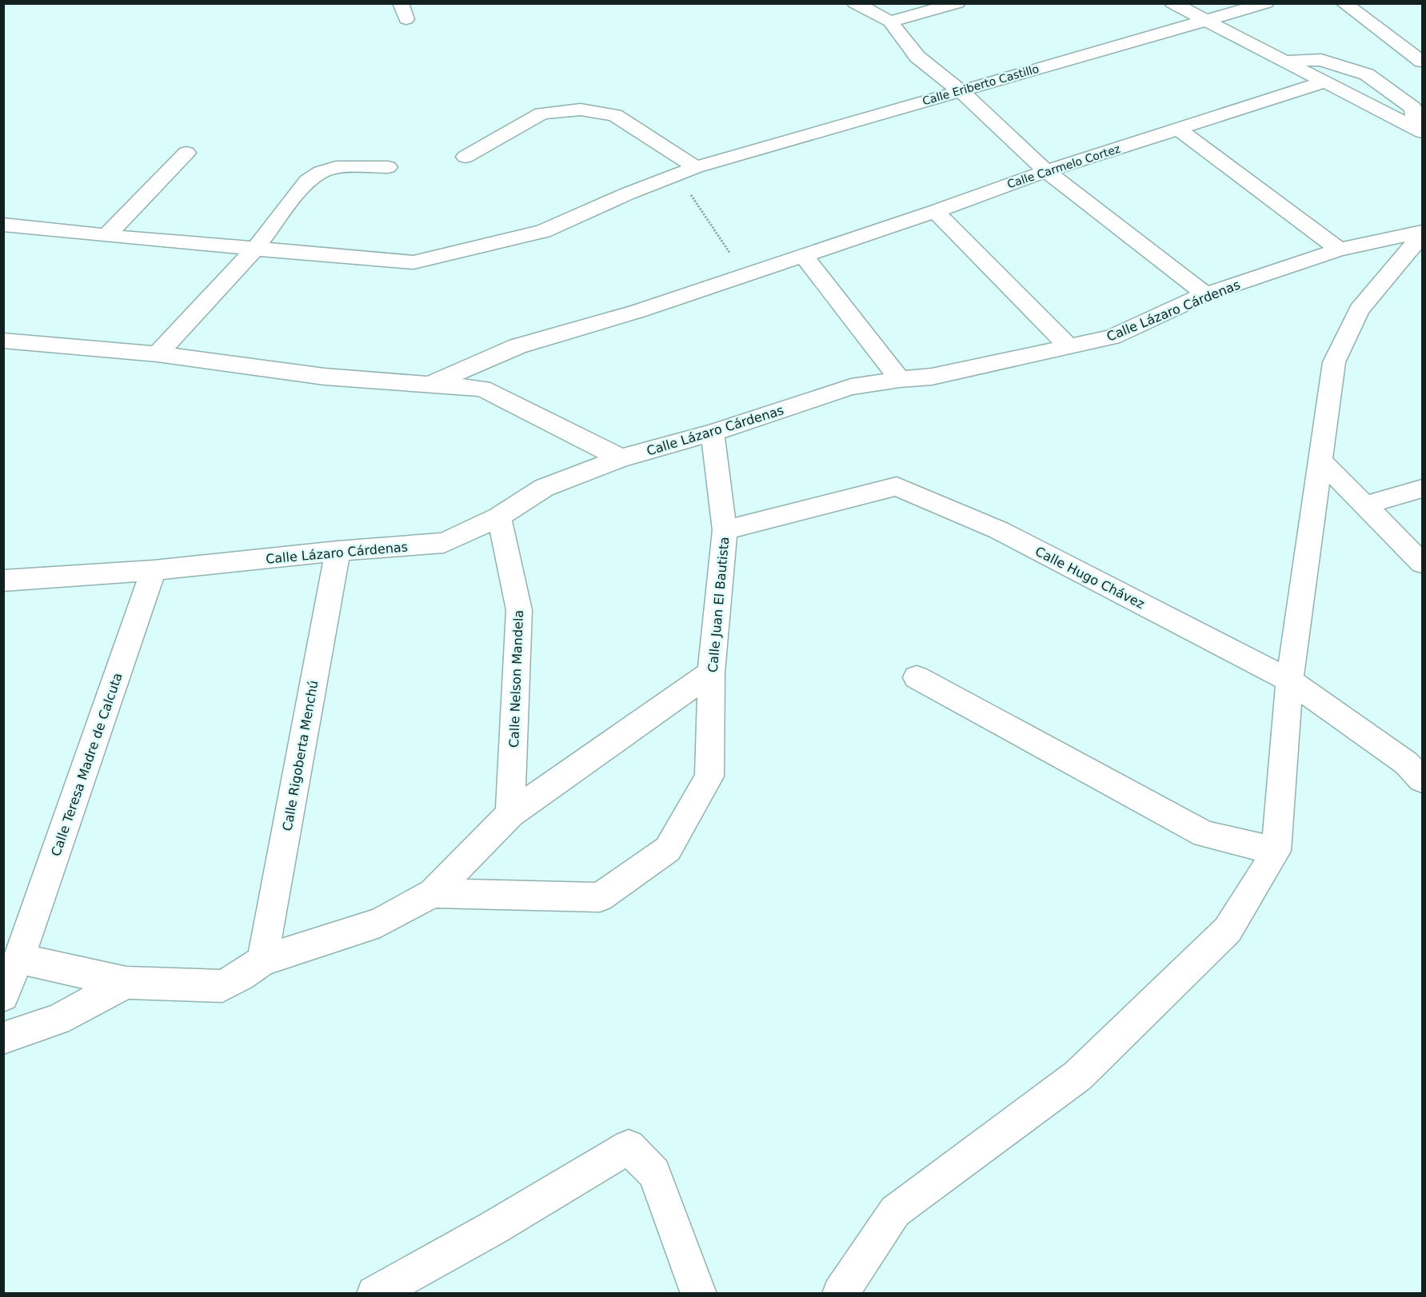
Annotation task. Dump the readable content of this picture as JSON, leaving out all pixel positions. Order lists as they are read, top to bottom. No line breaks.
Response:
{"streets":{"street":["Calle Eriberto Castillo","Calle Carmelo Cortez","Calle Lázaro Cárdenas","Calle Hugo Chávez","Calle Juan El Bautista","Calle Nelson Mandela","Calle Rigoberta Menchú","Calle Teresa Madre de Calcuta"]},"crossings":[["Calle Lázaro Cárdenas","Calle Juan El Bautista"],["Calle Lázaro Cárdenas","Calle Nelson Mandela"],["Calle Lázaro Cárdenas","Calle Rigoberta Menchú"],["Calle Lázaro Cárdenas","Calle Teresa Madre de Calcuta"],["Calle Hugo Chávez","Calle Juan El Bautista"]]}
